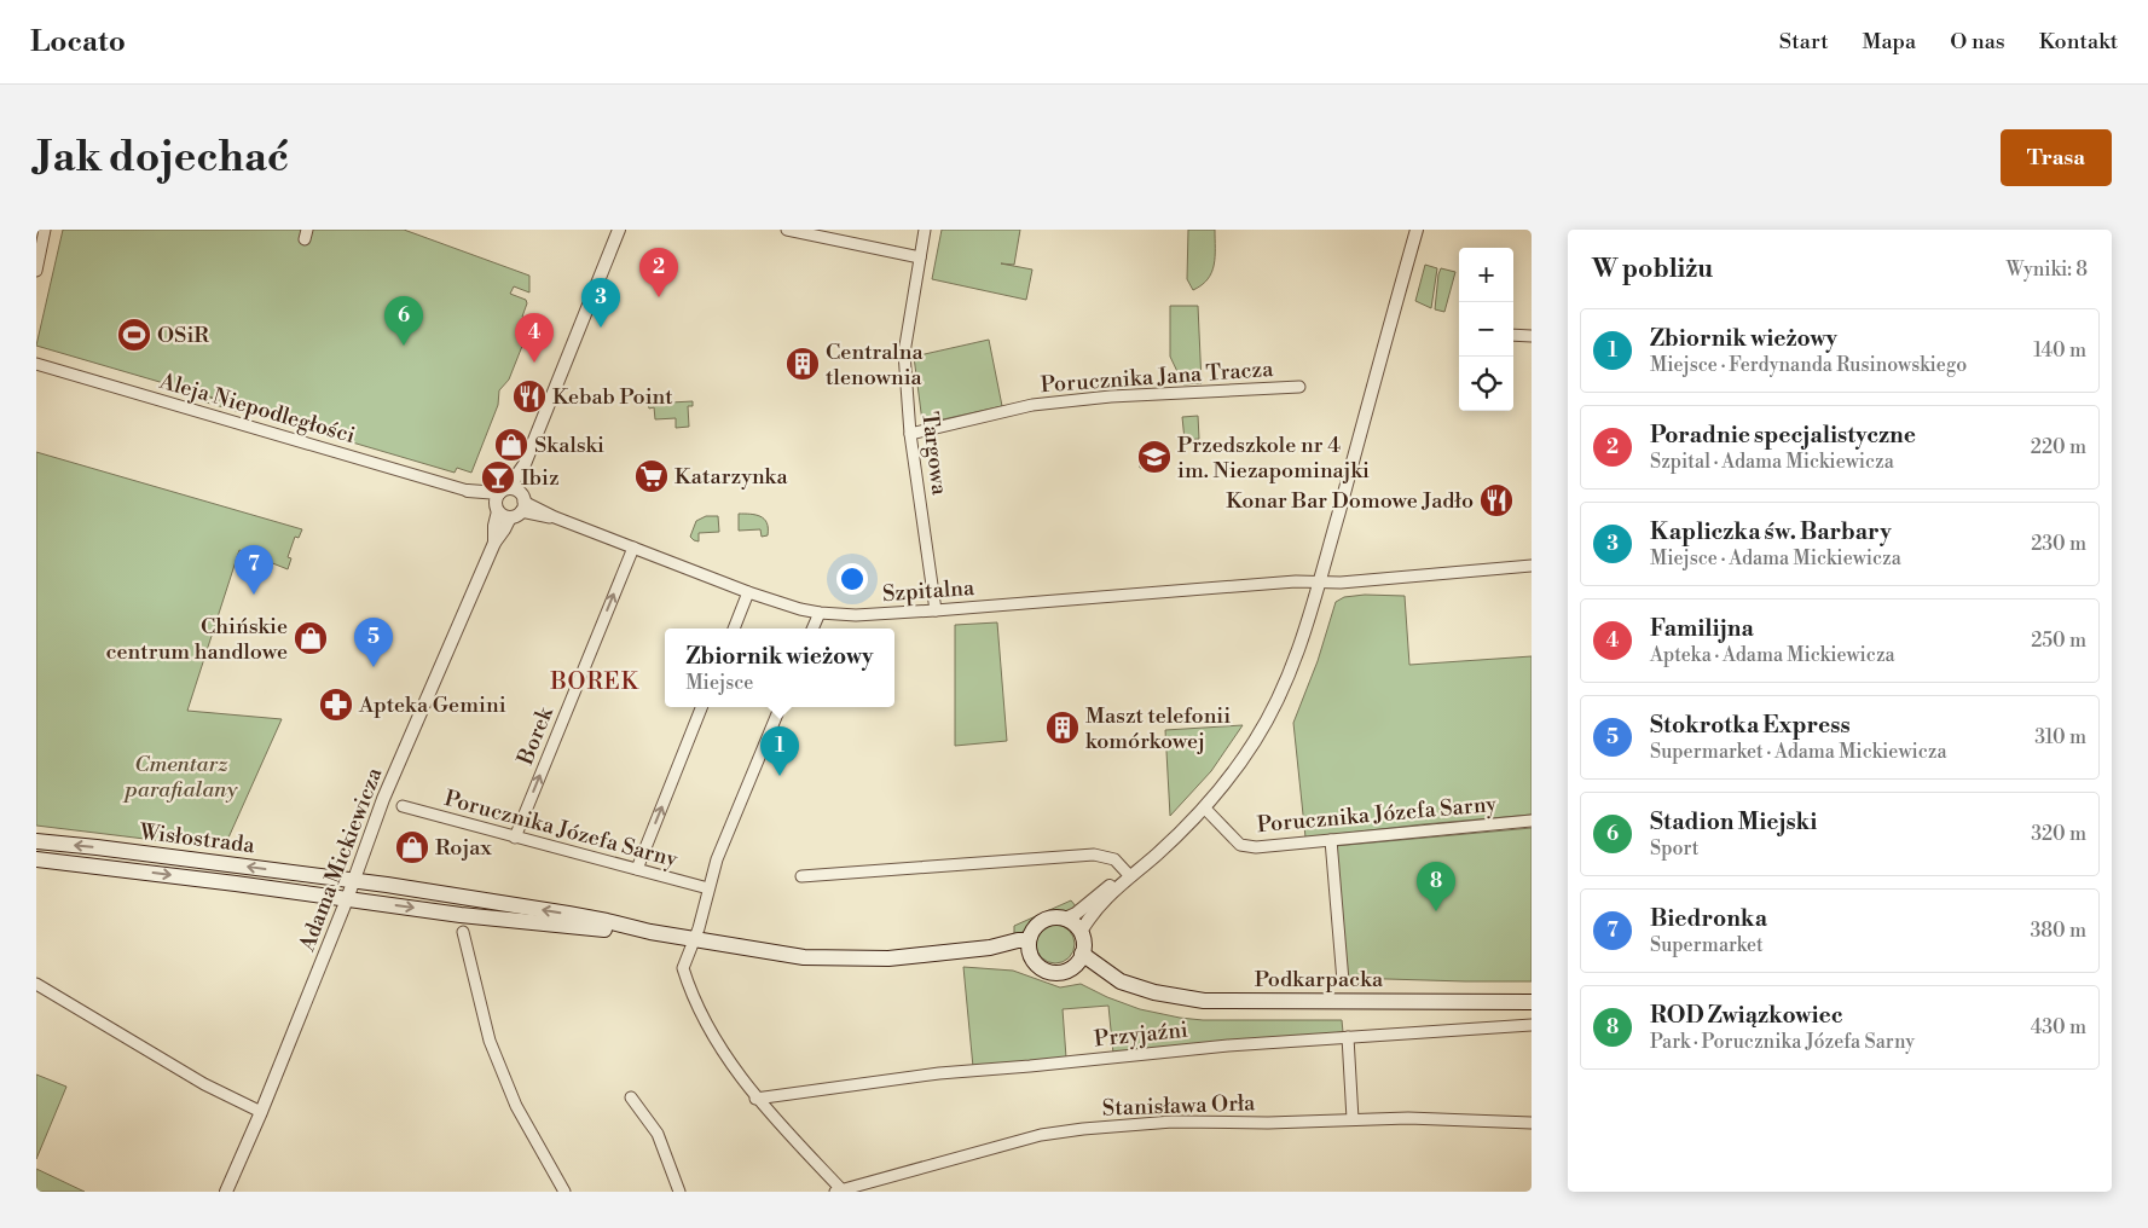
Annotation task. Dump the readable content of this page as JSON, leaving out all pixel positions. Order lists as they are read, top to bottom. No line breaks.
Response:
{"streets":{"main road":["Wisłostrada","Podkarpacka"],"street":["Porucznika Jana Tracza","Aleja Niepodległości","Targowa","Szpitalna","Borek","Porucznika Józefa Sarny","Adama Mickiewicza","Przyjaźni","Stanisława Orła"]},"crossings":[["Porucznika Jana Tracza","Targowa"],["Aleja Niepodległości","Szpitalna"],["Aleja Niepodległości","Adama Mickiewicza"],["Targowa","Szpitalna"],["Szpitalna","Borek"],["Szpitalna","Adama Mickiewicza"],["Borek","Porucznika Józefa Sarny"],["Wisłostrada","Adama Mickiewicza"]],"one_way":["Borek"],"districts":["BOREK"],"parks":["Cmentarz parafialany"],"places":{"sports":["OSiR"],"building":["Centralna tlenownia","Maszt telefonii komórkowej"],"restaurant":["Kebab Point","Konar Bar Domowe Jadło"],"shop":["Skalski","Chińskie centrum handlowe","Rojax"],"school or university":["Przedszkole nr 4 im. Niezapominajki"],"supermarket":["Katarzynka"],"bar":["Ibiz"],"pharmacy":["Apteka Gemini"]},"page":{"header":"Locato","nav":["Start","Mapa","O nas","Kontakt"],"buttons":"Trasa","title":"Jak dojechać","heading":["W pobliżu","Wyniki: 8"],"map_buttons":["+","−"],"pins":["2","3","6","4","7","5","1","8"],"list":[{"mark":"1","name":"Zbiornik wieżowy","note":"Miejsce · Ferdynanda Rusinowskiego","value":"140 m"},{"mark":"2","name":"Poradnie specjalistyczne","note":"Szpital · Adama Mickiewicza","value":"220 m"},{"mark":"3","name":"Kapliczka św. Barbary","note":"Miejsce · Adama Mickiewicza","value":"230 m"},{"mark":"4","name":"Familijna","note":"Apteka · Adama Mickiewicza","value":"250 m"},{"mark":"5","name":"Stokrotka Express","note":"Supermarket · Adama Mickiewicza","value":"310 m"},{"mark":"6","name":"Stadion Miejski","note":"Sport","value":"320 m"},{"mark":"7","name":"Biedronka","note":"Supermarket","value":"380 m"},{"mark":"8","name":"ROD Związkowiec","note":"Park · Porucznika Józefa Sarny","value":"430 m"}],"popup":["Zbiornik wieżowy","Miejsce"]}}
